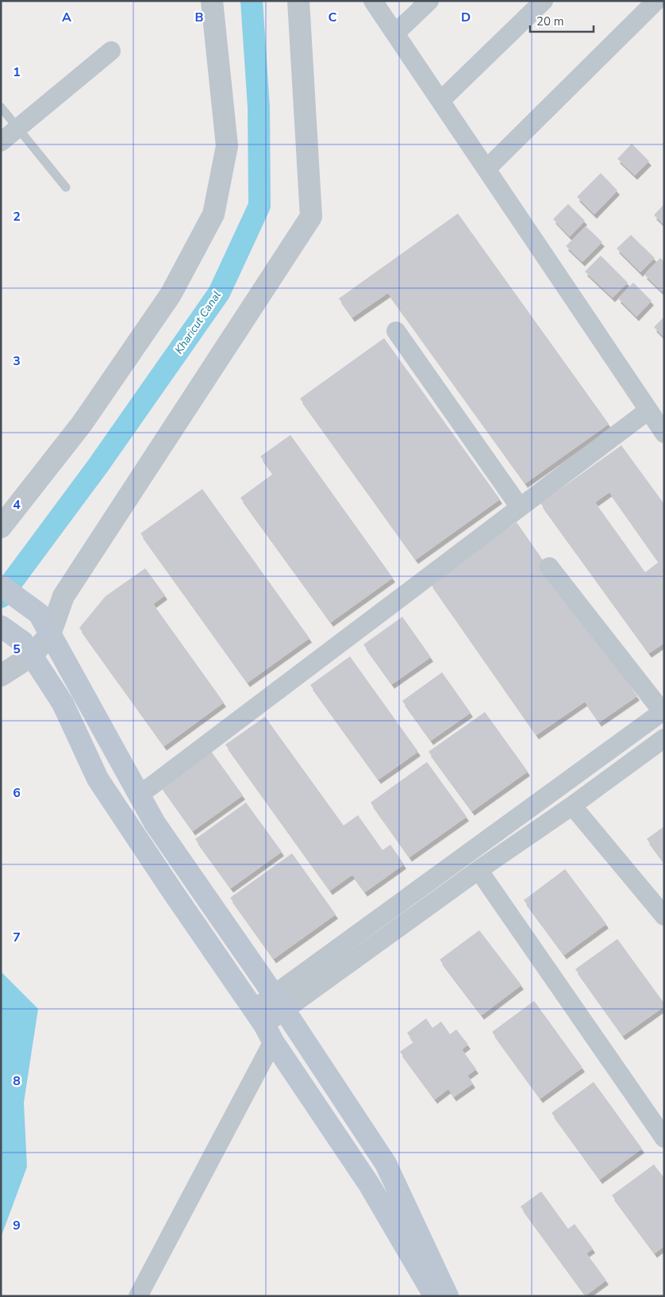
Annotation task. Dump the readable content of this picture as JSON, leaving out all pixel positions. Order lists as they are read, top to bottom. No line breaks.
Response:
{"water":["Kharicut Canal"],"scale_bar":"20 m","grid":{"columns":["A","B","C","D"],"rows":["1","2","3","4","5","6","7","8","9"]}}
